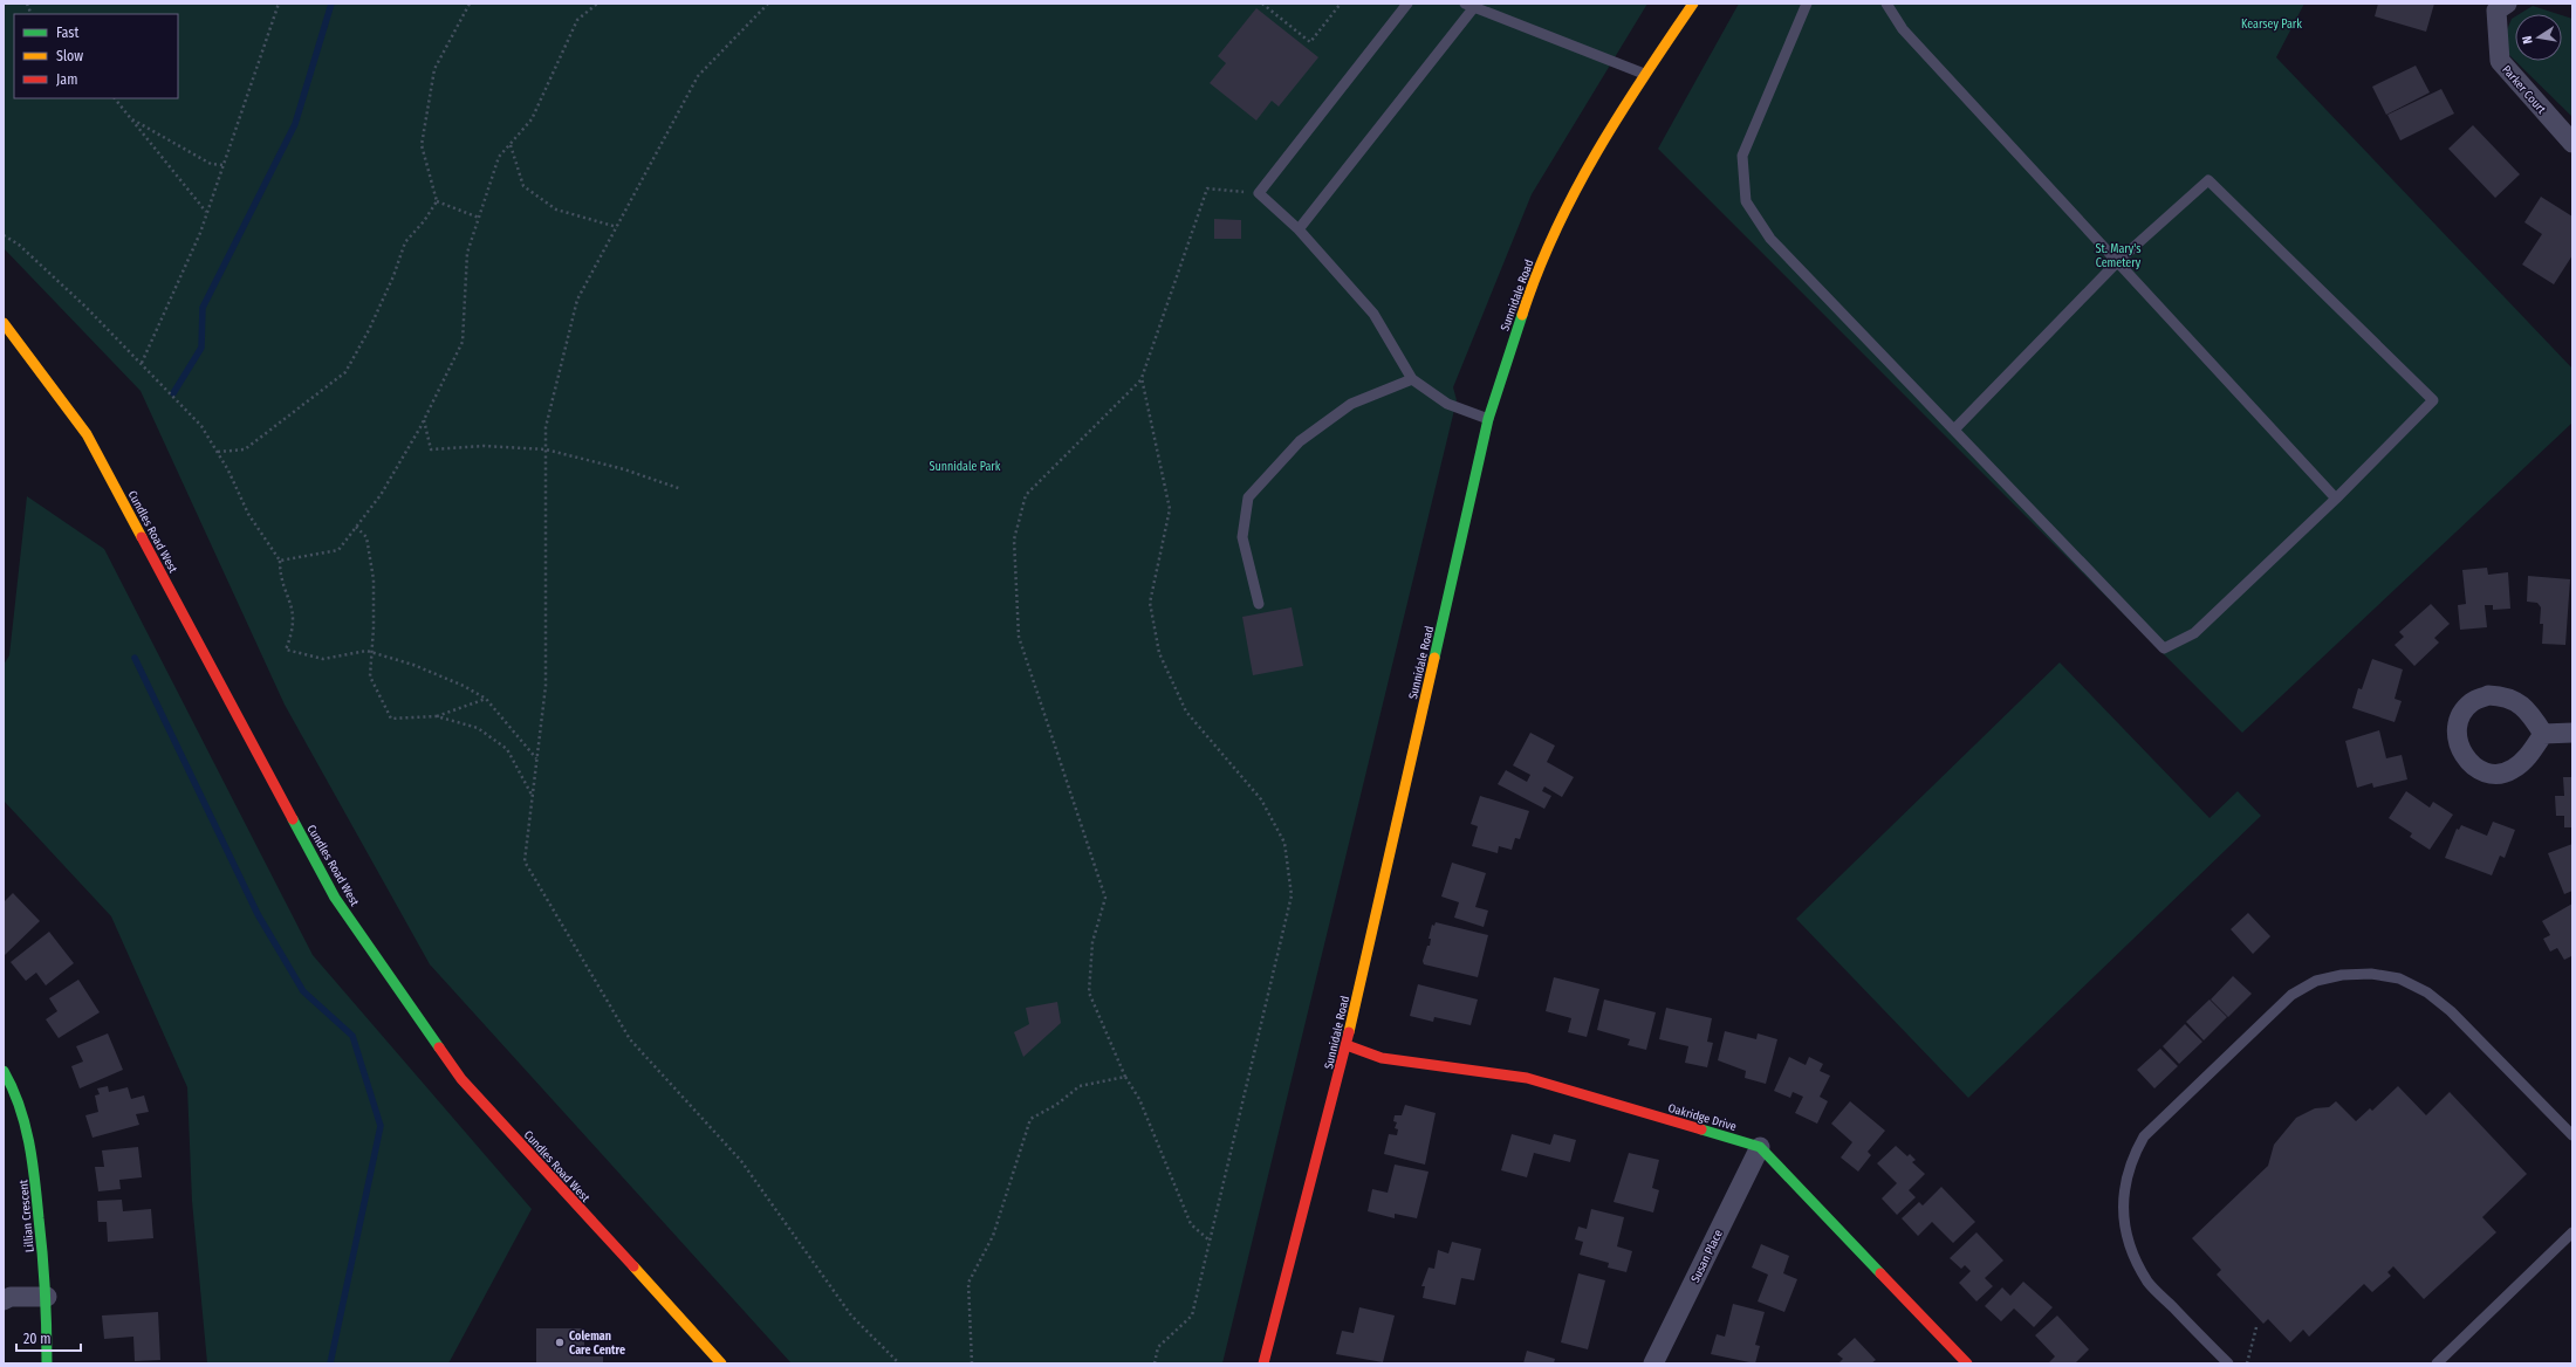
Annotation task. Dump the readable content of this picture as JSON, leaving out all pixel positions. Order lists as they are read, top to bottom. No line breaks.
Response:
{"streets":{"main road":["Sunnidale Road","Cundles Road West","Oakridge Drive","Lillian Crescent"],"street":["Parker Court","Susan Place"]},"crossings":[["Sunnidale Road","Oakridge Drive"],["Oakridge Drive","Susan Place"]],"parks":["Kearsey Park","St. Mary's Cemetery","Sunnidale Park"],"places":["Coleman Care Centre"],"legend":["Fast","Slow","Jam"],"scale_bar":"20 m","north":"left"}
